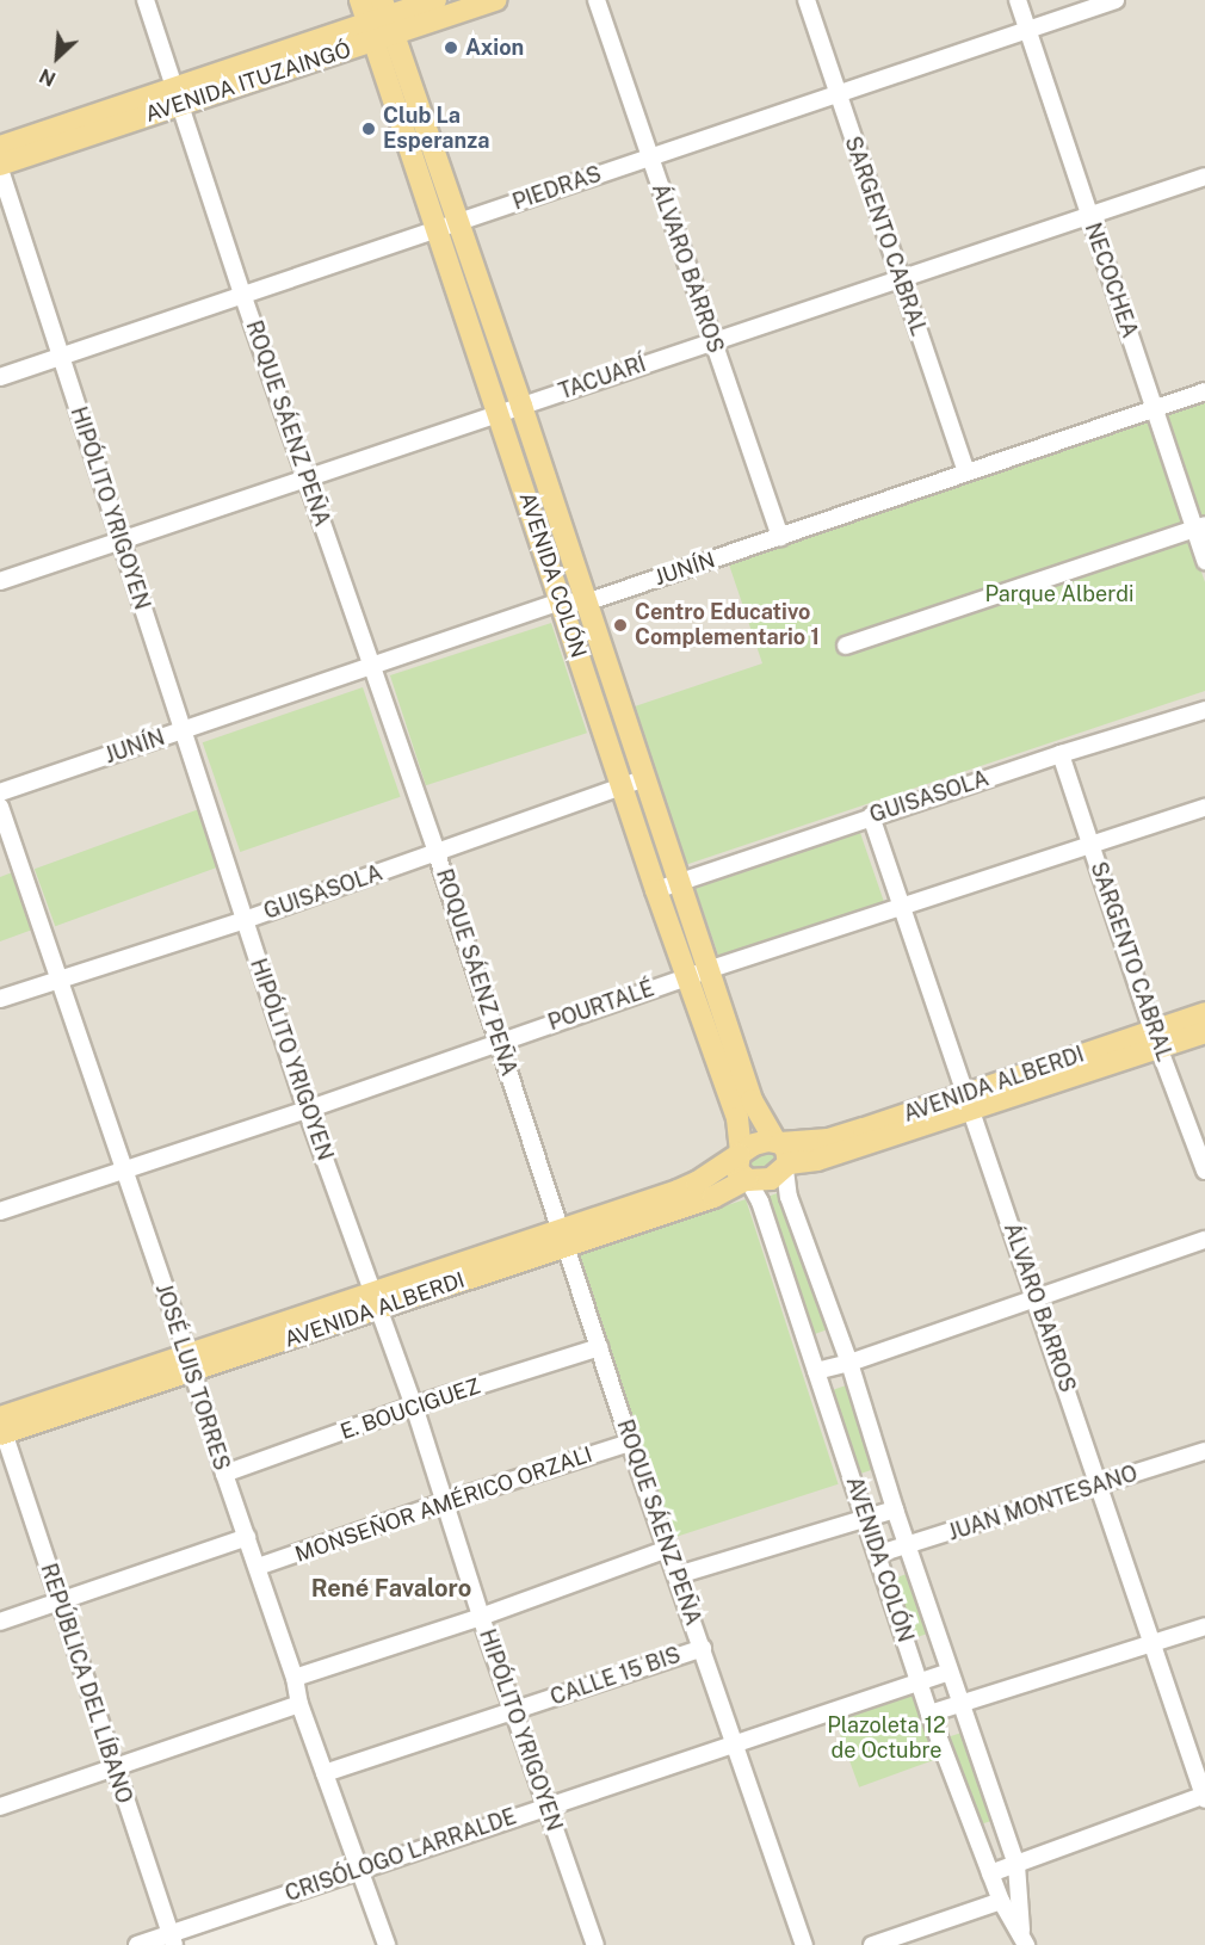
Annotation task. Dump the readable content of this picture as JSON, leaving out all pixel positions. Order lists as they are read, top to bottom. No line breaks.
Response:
{"streets":{"main road":["AVENIDA ITUZAINGÓ","AVENIDA COLÓN","AVENIDA ALBERDI"],"street":["PIEDRAS","SARGENTO CABRAL","ÁLVARO BARROS","NECOCHEA","TACUARÍ","ROQUE SÁENZ PEÑA","HIPÓLITO YRIGOYEN","JUNÍN","GUISASOLA","POURTALÉ","JOSÉ LUIS TORRES","E. BOUCIGUEZ","JUAN MONTESANO","MONSEÑOR AMÉRICO ORZALI","CALLE 15 BIS","REPÚBLICA DEL LÍBANO","CRISÓLOGO LARRALDE"]},"crossings":[["AVENIDA ITUZAINGÓ","ROQUE SÁENZ PEÑA"],["AVENIDA ITUZAINGÓ","HIPÓLITO YRIGOYEN"],["AVENIDA ITUZAINGÓ","AVENIDA COLÓN"],["PIEDRAS","SARGENTO CABRAL"],["PIEDRAS","ÁLVARO BARROS"],["PIEDRAS","NECOCHEA"],["PIEDRAS","ROQUE SÁENZ PEÑA"],["PIEDRAS","HIPÓLITO YRIGOYEN"],["PIEDRAS","AVENIDA COLÓN"],["SARGENTO CABRAL","TACUARÍ"],["SARGENTO CABRAL","JUNÍN"],["SARGENTO CABRAL","GUISASOLA"],["SARGENTO CABRAL","POURTALÉ"],["SARGENTO CABRAL","AVENIDA ALBERDI"],["ÁLVARO BARROS","TACUARÍ"],["ÁLVARO BARROS","JUNÍN"],["ÁLVARO BARROS","GUISASOLA"],["ÁLVARO BARROS","POURTALÉ"],["ÁLVARO BARROS","AVENIDA ALBERDI"],["ÁLVARO BARROS","JUAN MONTESANO"],["NECOCHEA","TACUARÍ"],["NECOCHEA","JUNÍN"],["TACUARÍ","ROQUE SÁENZ PEÑA"],["TACUARÍ","HIPÓLITO YRIGOYEN"],["TACUARÍ","AVENIDA COLÓN"],["ROQUE SÁENZ PEÑA","JUNÍN"],["ROQUE SÁENZ PEÑA","GUISASOLA"],["ROQUE SÁENZ PEÑA","POURTALÉ"],["ROQUE SÁENZ PEÑA","AVENIDA ALBERDI"],["ROQUE SÁENZ PEÑA","E. BOUCIGUEZ"],["ROQUE SÁENZ PEÑA","MONSEÑOR AMÉRICO ORZALI"],["ROQUE SÁENZ PEÑA","CALLE 15 BIS"],["ROQUE SÁENZ PEÑA","CRISÓLOGO LARRALDE"],["HIPÓLITO YRIGOYEN","JUNÍN"],["HIPÓLITO YRIGOYEN","GUISASOLA"],["HIPÓLITO YRIGOYEN","POURTALÉ"],["HIPÓLITO YRIGOYEN","AVENIDA ALBERDI"],["HIPÓLITO YRIGOYEN","E. BOUCIGUEZ"],["HIPÓLITO YRIGOYEN","MONSEÑOR AMÉRICO ORZALI"],["HIPÓLITO YRIGOYEN","CALLE 15 BIS"],["HIPÓLITO YRIGOYEN","CRISÓLOGO LARRALDE"],["JUNÍN","AVENIDA COLÓN"],["AVENIDA COLÓN","GUISASOLA"],["AVENIDA COLÓN","POURTALÉ"],["AVENIDA COLÓN","AVENIDA ALBERDI"],["AVENIDA COLÓN","JUAN MONTESANO"],["AVENIDA COLÓN","CRISÓLOGO LARRALDE"],["GUISASOLA","JOSÉ LUIS TORRES"],["POURTALÉ","JOSÉ LUIS TORRES"],["AVENIDA ALBERDI","JOSÉ LUIS TORRES"],["AVENIDA ALBERDI","REPÚBLICA DEL LÍBANO"],["JOSÉ LUIS TORRES","E. BOUCIGUEZ"],["JOSÉ LUIS TORRES","MONSEÑOR AMÉRICO ORZALI"],["JOSÉ LUIS TORRES","CALLE 15 BIS"],["JOSÉ LUIS TORRES","CRISÓLOGO LARRALDE"],["REPÚBLICA DEL LÍBANO","CRISÓLOGO LARRALDE"]],"districts":["René Favaloro"],"parks":["Parque Alberdi","Plazoleta 12 de Octubre"],"places":["Axion","Club La Esperanza","Centro Educativo Complementario 1"],"north":"bottom left"}
